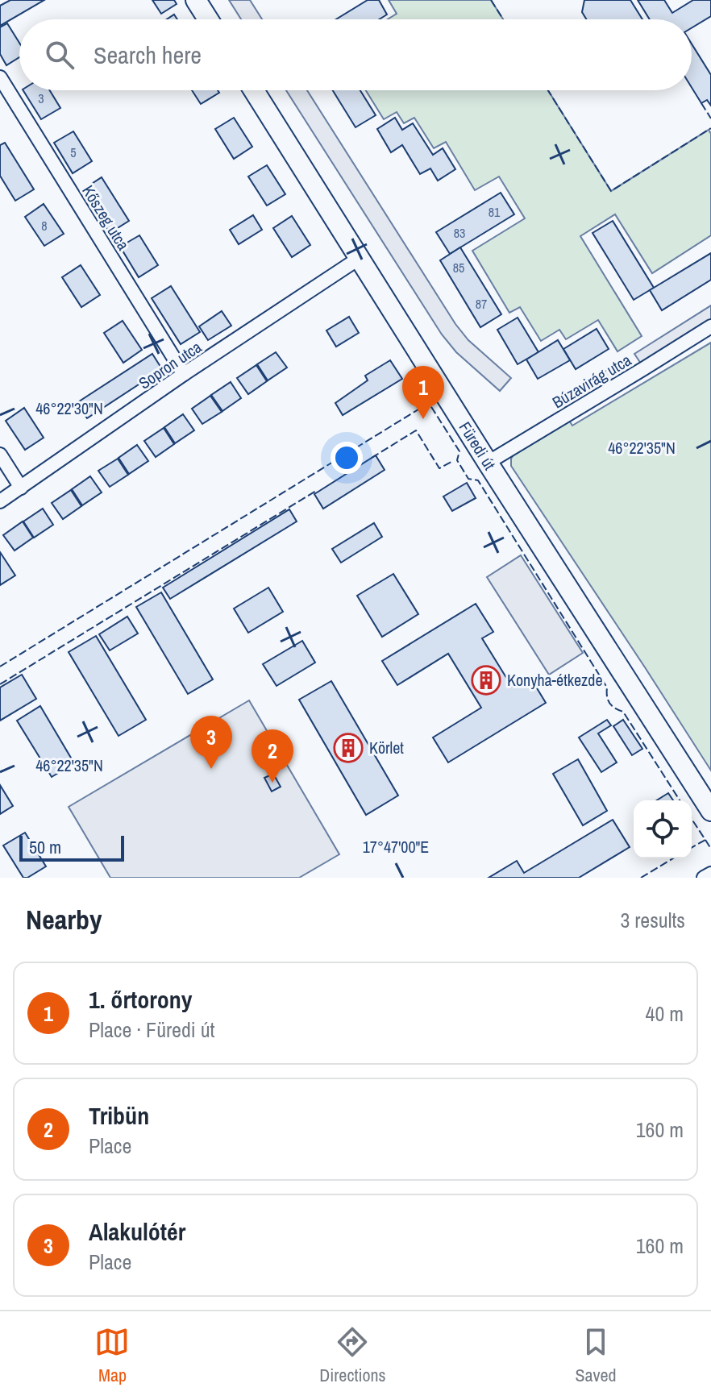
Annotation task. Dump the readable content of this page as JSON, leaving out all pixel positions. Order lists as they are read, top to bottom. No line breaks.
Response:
{"streets":{"main road":["Füredi út"],"street":["Kőszeg utca","Sopron utca","Búzavirág utca"]},"crossings":[["Kőszeg utca","Sopron utca"],["Sopron utca","Füredi út"],["Búzavirág utca","Füredi út"]],"places":{"building":["Konyha-étkezde","Körlet"]},"house_numbers":["3","5","81","8","83","85","87"],"scale_bar":"50 m","page":{"search":"Search here","pins":["1","3","2"],"scale":"50 m","heading":["Nearby","3 results"],"list":[{"mark":"1","name":"1. őrtorony","note":"Place · Füredi út","value":"40 m"},{"mark":"2","name":"Tribün","note":"Place","value":"160 m"},{"mark":"3","name":"Alakulótér","note":"Place","value":"160 m"}],"nav":["Map","Directions","Saved"]},"coordinates":["46°22'30\"N","46°22'35\"N","17°47'00\"E"]}
